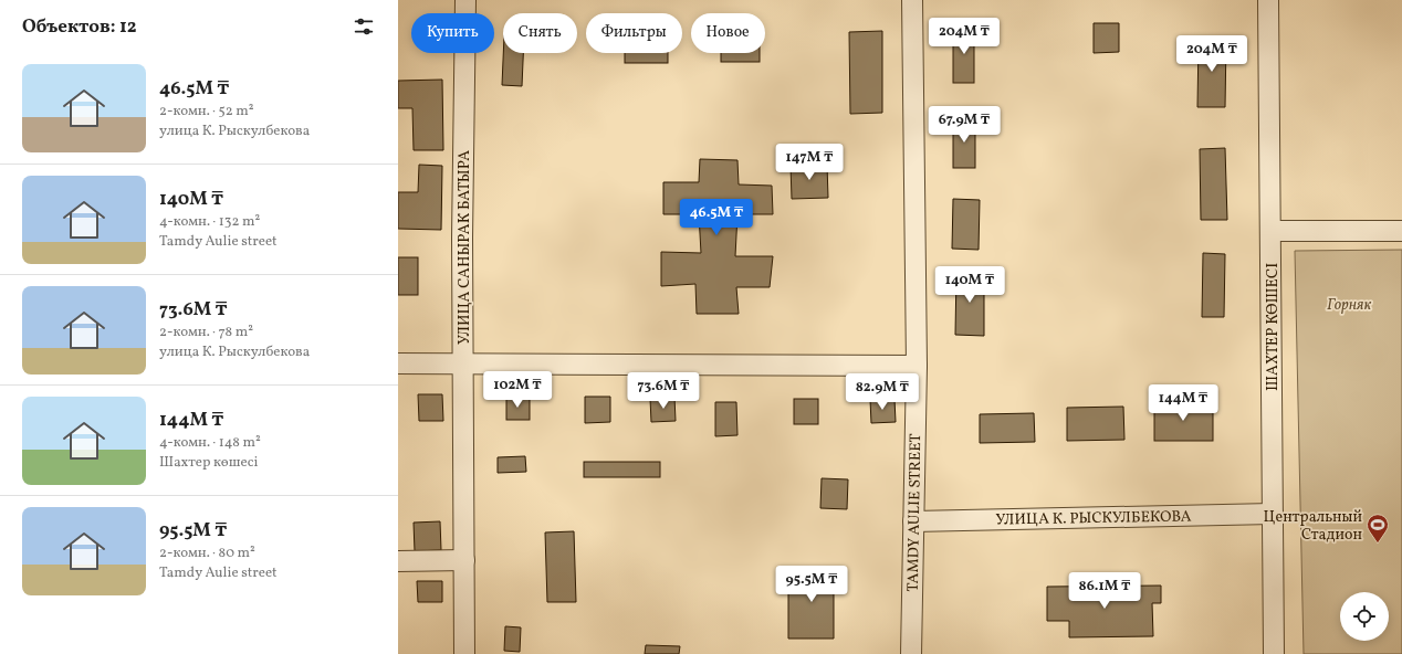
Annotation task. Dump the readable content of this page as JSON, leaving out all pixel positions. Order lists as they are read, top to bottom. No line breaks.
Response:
{"streets":{"street":["УЛИЦА САНЫРАК БАТЫРА","ШАХТЕР КӨШЕСІ","TAMDY AULIE STREET","УЛИЦА К. РЫСКУЛБЕКОВА"]},"crossings":[["ШАХТЕР КӨШЕСІ","УЛИЦА К. РЫСКУЛБЕКОВА"],["TAMDY AULIE STREET","УЛИЦА К. РЫСКУЛБЕКОВА"]],"parks":["Горняк"],"places":{"sports":["Центральный Стадион"]},"page":{"heading":"Объектов: 12","chip":["Купить","Снять","Фильтры","Новое"],"price":["204M ₸","204M ₸","67.9M ₸","147M ₸","46.5M ₸","140M ₸","102M ₸","73.6M ₸","82.9M ₸","144M ₸","95.5M ₸","86.1M ₸"],"list":[{"name":"46.5M ₸","note":"2-комн. · 52 m² · улица К. Рыскулбекова"},{"name":"140M ₸","note":"4-комн. · 132 m² · Tamdy Aulie street"},{"name":"73.6M ₸","note":"2-комн. · 78 m² · улица К. Рыскулбекова"},{"name":"144M ₸","note":"4-комн. · 148 m² · Шахтер көшесі"},{"name":"95.5M ₸","note":"2-комн. · 80 m² · Tamdy Aulie street"}]}}
